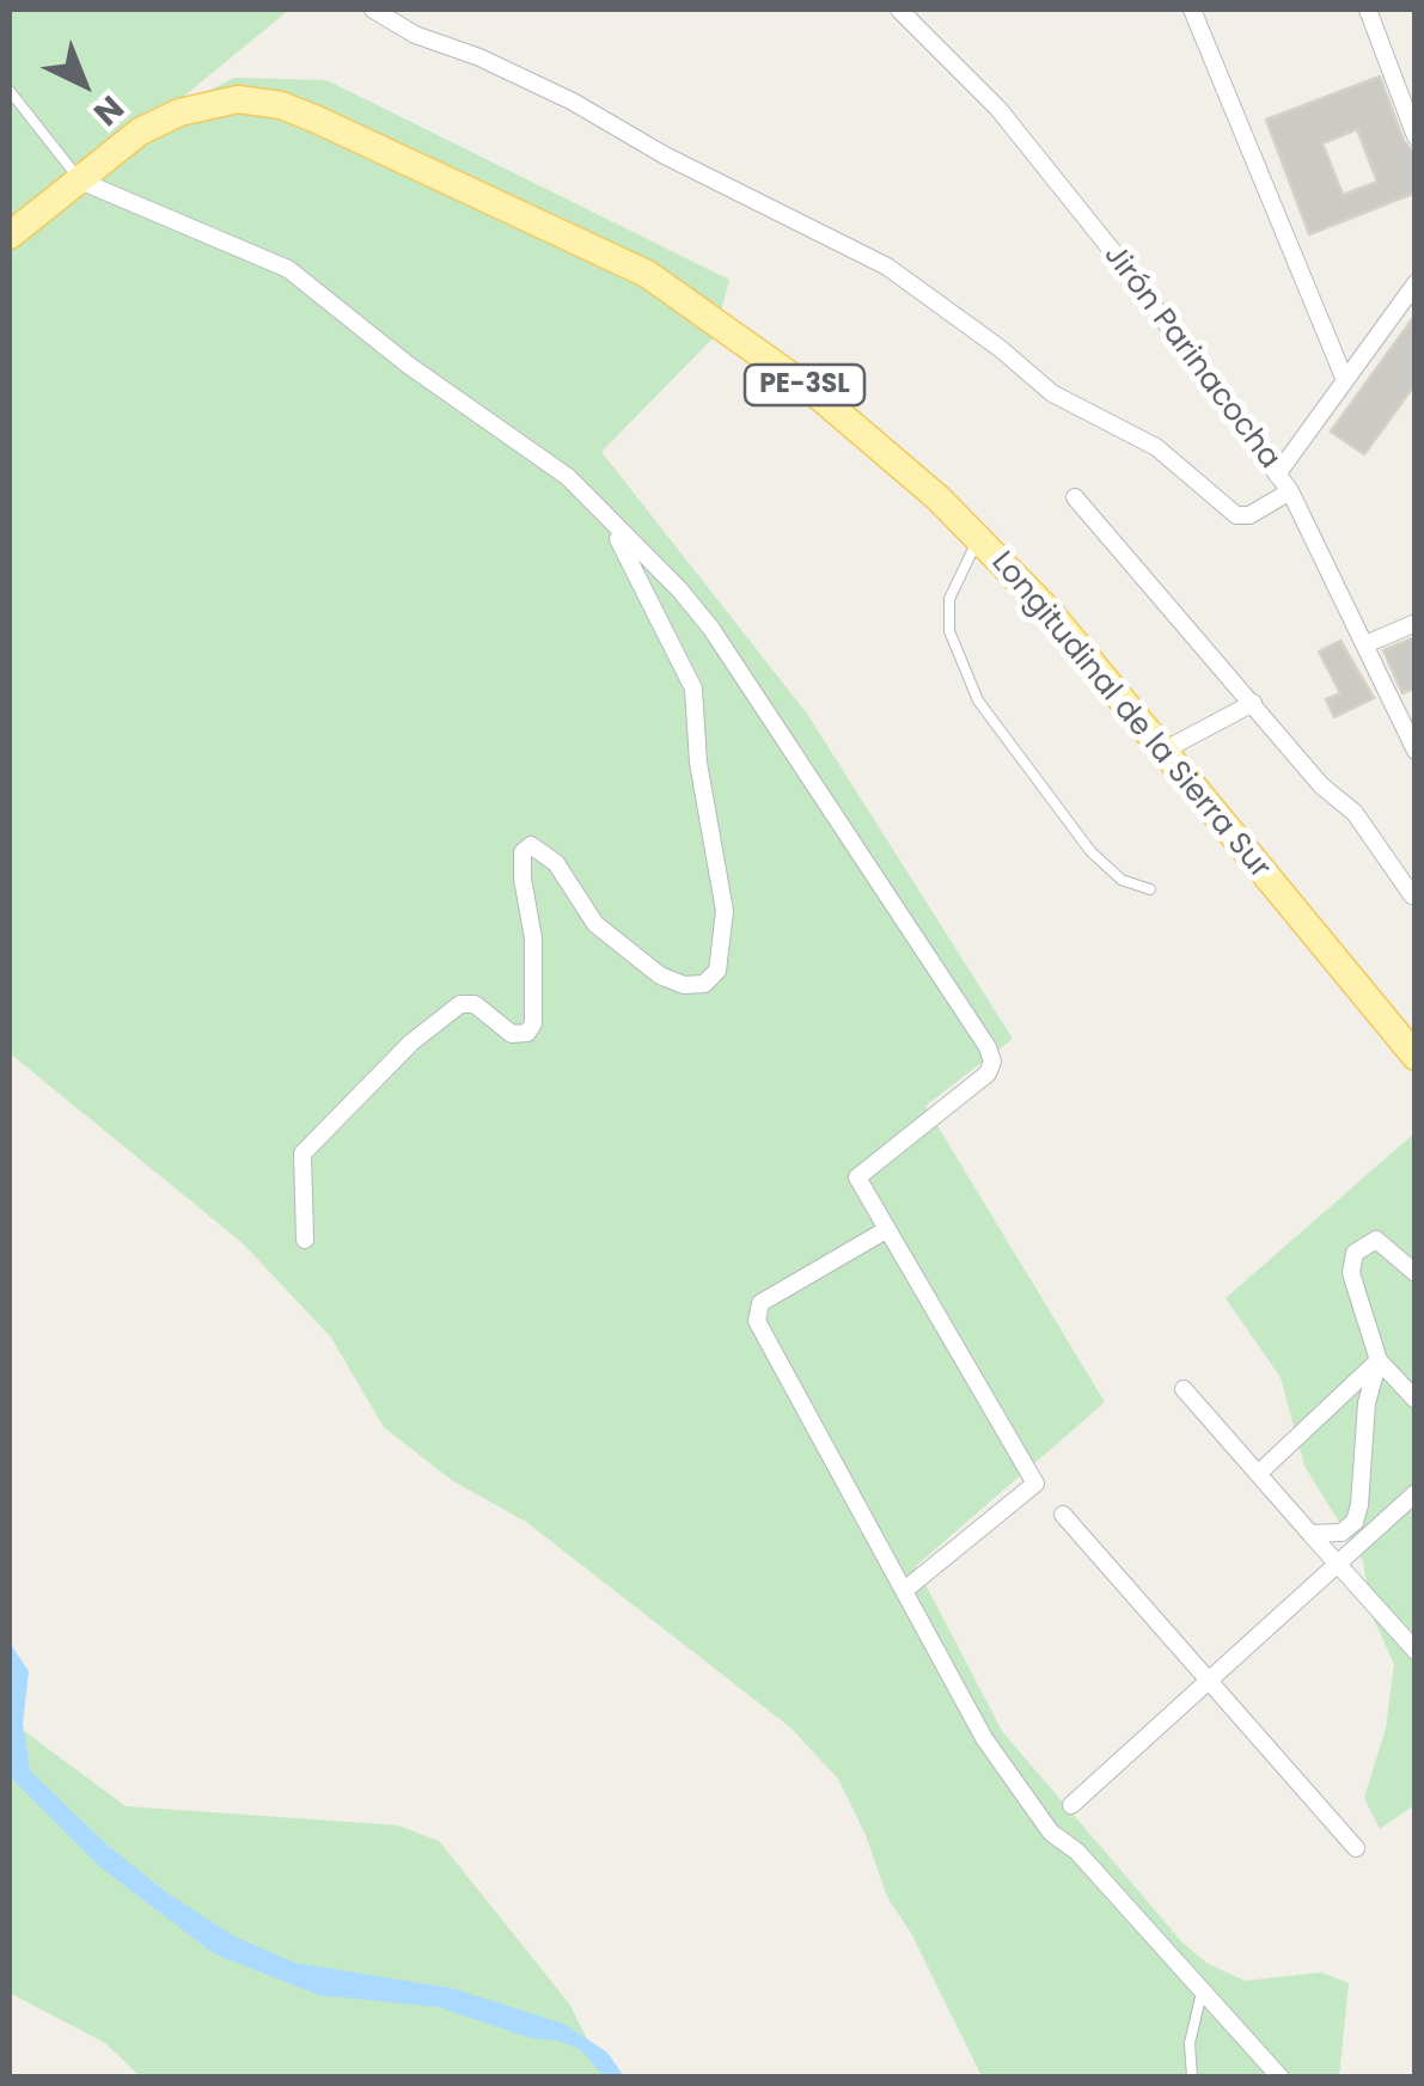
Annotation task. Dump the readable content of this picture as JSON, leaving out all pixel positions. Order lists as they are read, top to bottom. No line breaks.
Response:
{"streets":{"main road":["PE-3SL","Longitudinal de la Sierra Sur"],"street":["Jirón Parinacocha"]},"north":"bottom right"}
